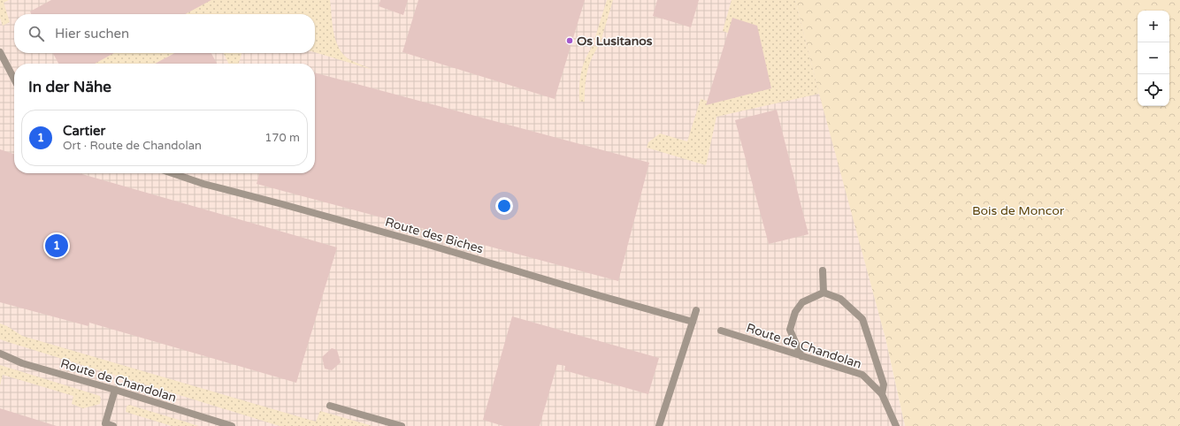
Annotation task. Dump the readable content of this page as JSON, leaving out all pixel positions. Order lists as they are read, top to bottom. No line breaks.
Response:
{"streets":{"street":["Route des Biches","Route de Chandolan"]},"parks":["Bois de Moncor"],"places":["Os Lusitanos"],"page":{"map_buttons":["+","−"],"search":"Hier suchen","heading":"In der Nähe","list":[{"mark":"1","name":"Cartier","note":"Ort · Route de Chandolan","value":"170 m"}],"pins":"1"}}
